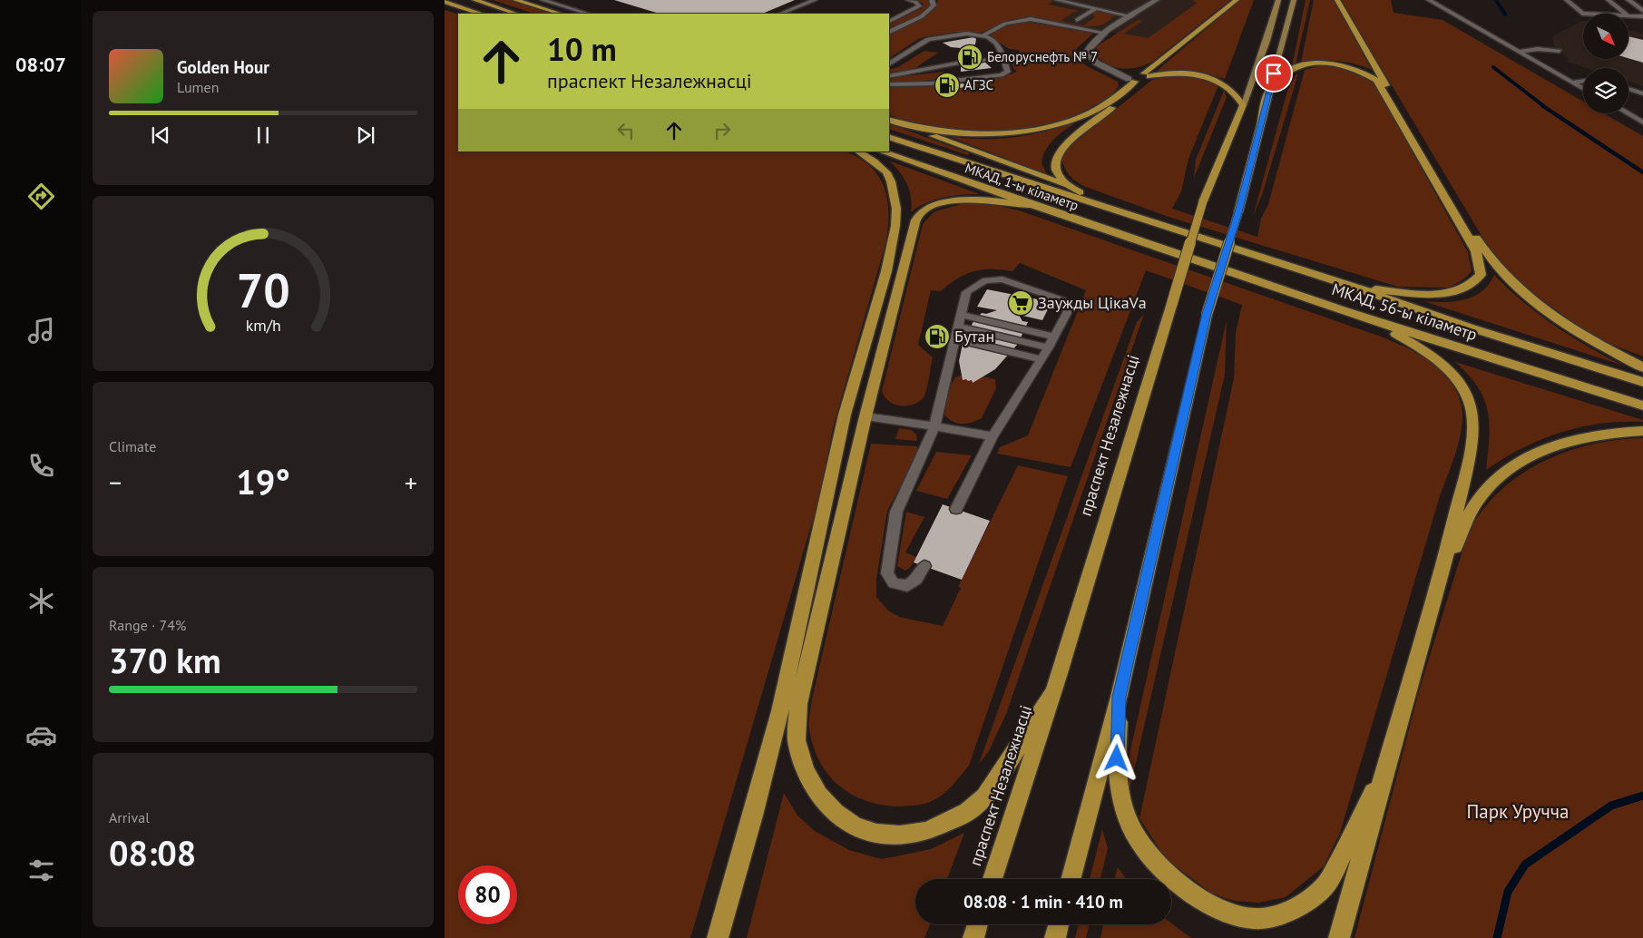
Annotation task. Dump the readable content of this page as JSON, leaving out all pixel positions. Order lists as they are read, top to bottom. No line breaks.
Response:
{"streets":{"highway":["МКАД, 1-ы кіламетр","МКАД, 56-ы кіламетр","праспект Незалежнасці"]},"crossings":[["МКАД, 1-ы кіламетр","МКАД, 56-ы кіламетр"]],"parks":["Парк Уручча"],"places":{"fuel station":["Белоруснефть № 7","АГЗС","Бутан"],"supermarket":["Заужды ЦікаVа"]},"north":"bottom right","page":{"tabs":"08:07","turn":["10 m","праспект Незалежнасці"],"song":["Golden Hour","Lumen"],"tile":["Climate",["Range · 74%","370 km"],["Arrival","08:08"]],"heat":["−","19°","+"],"limit":"80","trip":"08:08 · 1 min · 410 m","gauge":["70","km/h"]}}
